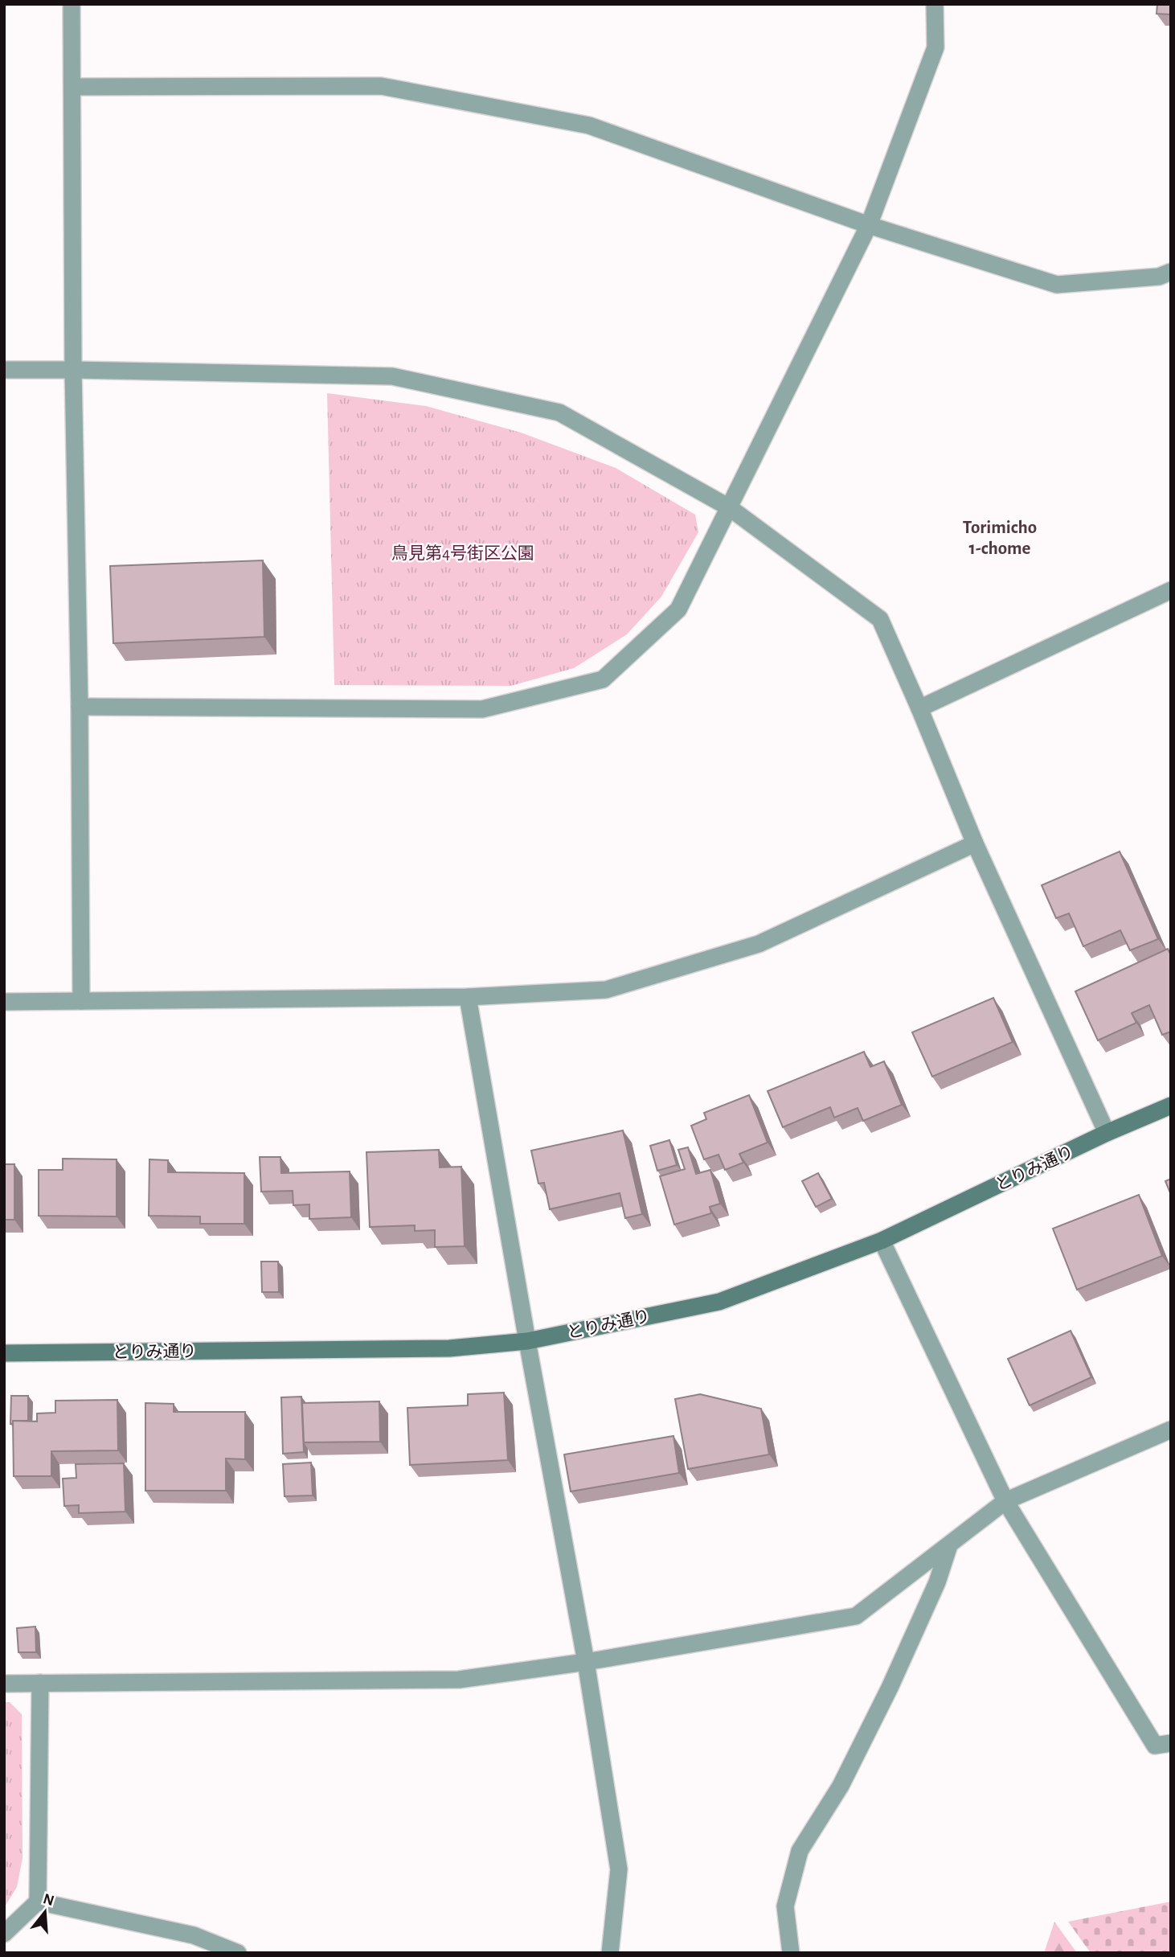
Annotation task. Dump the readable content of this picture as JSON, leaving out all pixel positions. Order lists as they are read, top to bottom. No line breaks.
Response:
{"streets":{"street":["とりみ通り"]},"districts":["Torimicho 1-chome"],"parks":["鳥見第4号街区公園"],"north":"top"}
